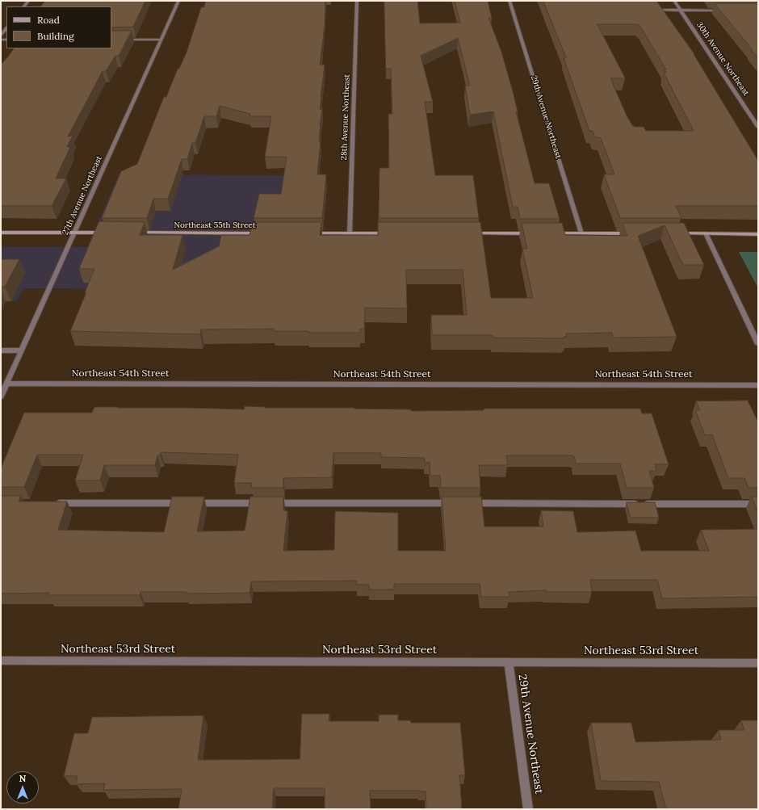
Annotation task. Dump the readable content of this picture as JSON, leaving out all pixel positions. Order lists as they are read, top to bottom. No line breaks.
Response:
{"streets":{"main road":["Northeast 55th Street"],"street":["30th Avenue Northeast","28th Avenue Northeast","29th Avenue Northeast","27th Avenue Northeast","Northeast 54th Street","Northeast 53rd Street"]},"crossings":[["29th Avenue Northeast","Northeast 53rd Street"],["27th Avenue Northeast","Northeast 54th Street"]],"legend":["Road","Building"],"north":"top"}
